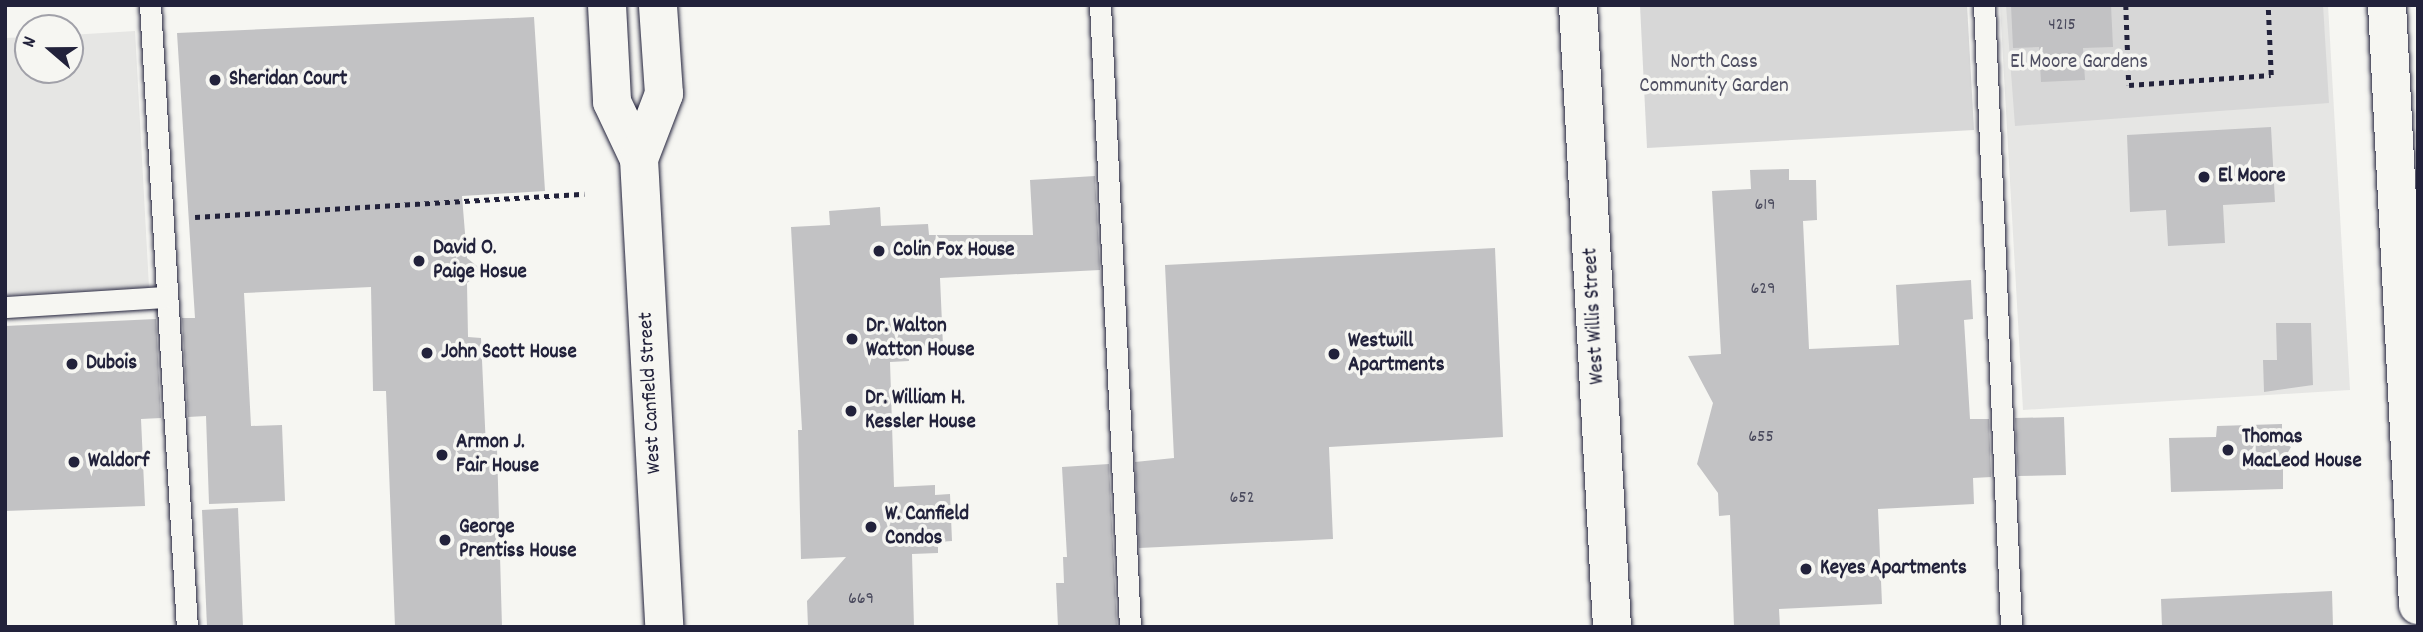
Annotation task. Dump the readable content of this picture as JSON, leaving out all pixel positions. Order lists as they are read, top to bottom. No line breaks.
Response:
{"streets":{"street":["West Willis Street","West Canfield Street"]},"parks":["North Cass Community Garden","El Moore Gardens"],"places":["Sheridan Court","El Moore","Colin Fox House","David O. Paige Hosue","Dr. Walton Watton House","John Scott House","Westwill Apartments","Dubois","Dr. William H. Kessler House","Thomas MacLeod House","Armon J. Fair House","Waldorf","W. Canfield Condos","George Prentiss House","Keyes Apartments"],"house_numbers":["4215","619","629","655","652","669"],"north":"left"}
